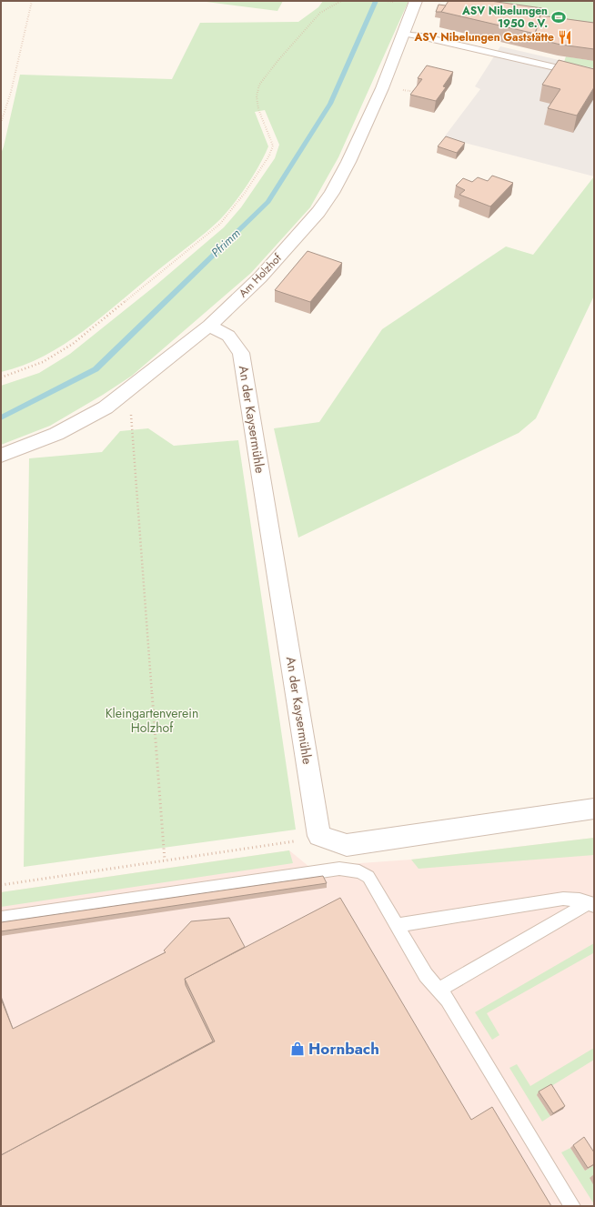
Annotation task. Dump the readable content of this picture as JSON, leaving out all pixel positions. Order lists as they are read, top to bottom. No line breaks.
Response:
{"streets":{"street":["Am Holzhof","An der Kaysermühle"]},"crossings":[["Am Holzhof","An der Kaysermühle"]],"water":["Pfrimm"],"parks":["Kleingartenverein Holzhof"],"places":{"sports":["ASV Nibelungen 1950 e.V."],"restaurant":["ASV Nibelungen Gaststätte"],"shop":["Hornbach"]}}
